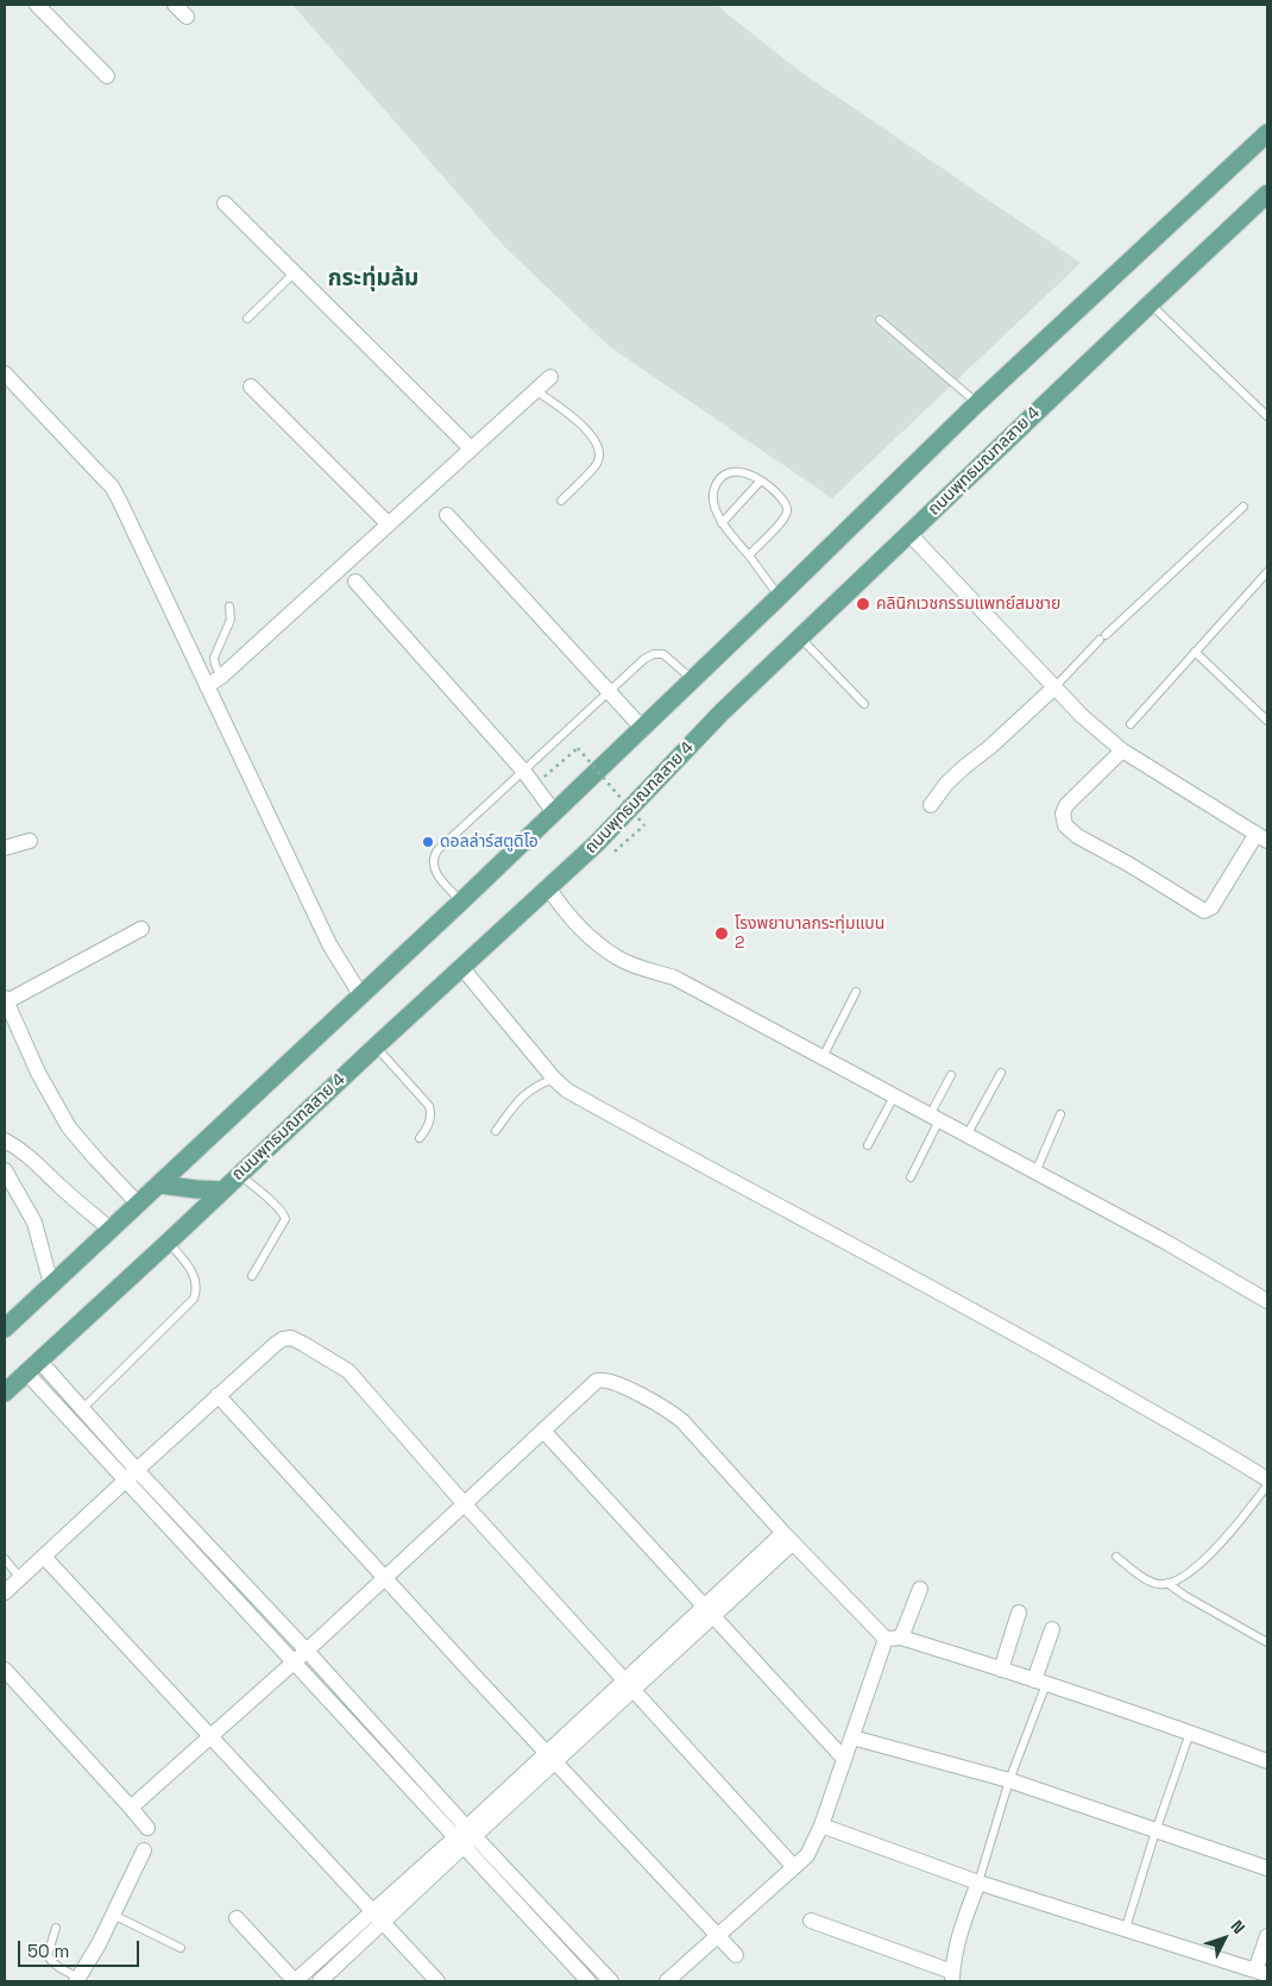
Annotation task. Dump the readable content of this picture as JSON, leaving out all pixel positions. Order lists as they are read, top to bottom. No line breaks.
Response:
{"streets":{"main road":["ถนนพุทธมณฑลสาย 4"]},"districts":["กระทุ่มล้ม"],"places":["คลินิกเวชกรรมแพทย์สมชาย","ดอลล่าร์สตูดิโอ","โรงพยาบาลกระทุ่มแบน 2"],"scale_bar":"50 m","north":"top right"}
